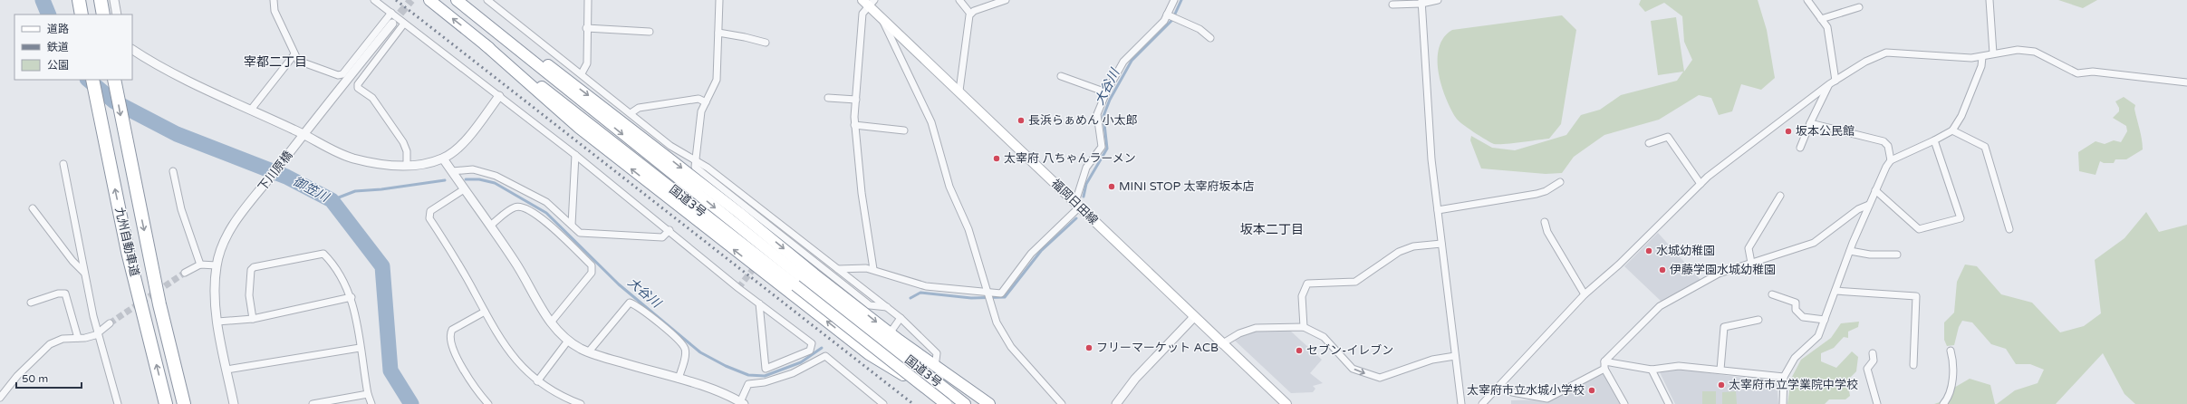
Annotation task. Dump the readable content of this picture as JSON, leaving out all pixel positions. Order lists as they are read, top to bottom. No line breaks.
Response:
{"streets":{"highway":["国道3号","九州自動車道"],"main road":["福岡日田線"],"street":["下川原橋"]},"districts":["宰都二丁目","坂本二丁目"],"water":["大谷川","御笠川"],"places":["長浜らぁめん 小太郎","坂本公民館","太宰府 八ちゃんラーメン","MINI STOP 太宰府坂本店","水城幼稚園","伊藤学園水城幼稚園","フリーマーケット ACB","セブン-イレブン","太宰府市立学業院中学校","太宰府市立水城小学校"],"legend":["道路","鉄道","公園"],"scale_bar":"50 m"}
